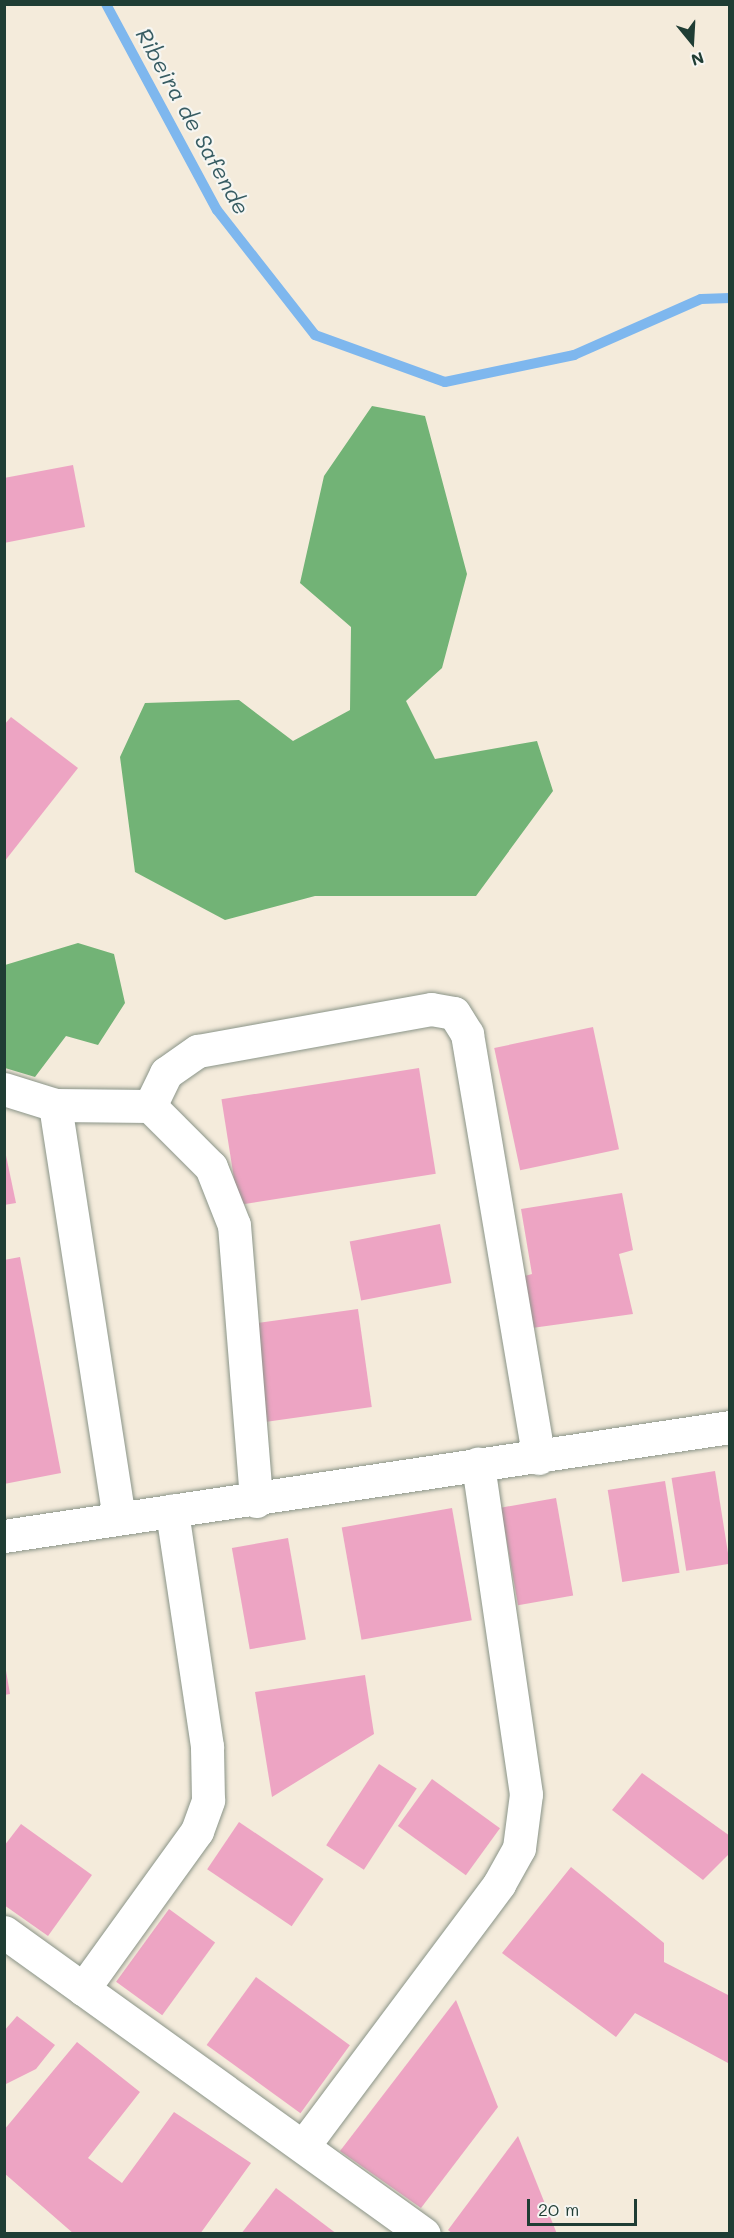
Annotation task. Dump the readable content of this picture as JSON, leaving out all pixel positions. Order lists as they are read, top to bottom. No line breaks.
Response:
{"water":["Ribeira de Safende"],"scale_bar":"20 m","north":"bottom"}
